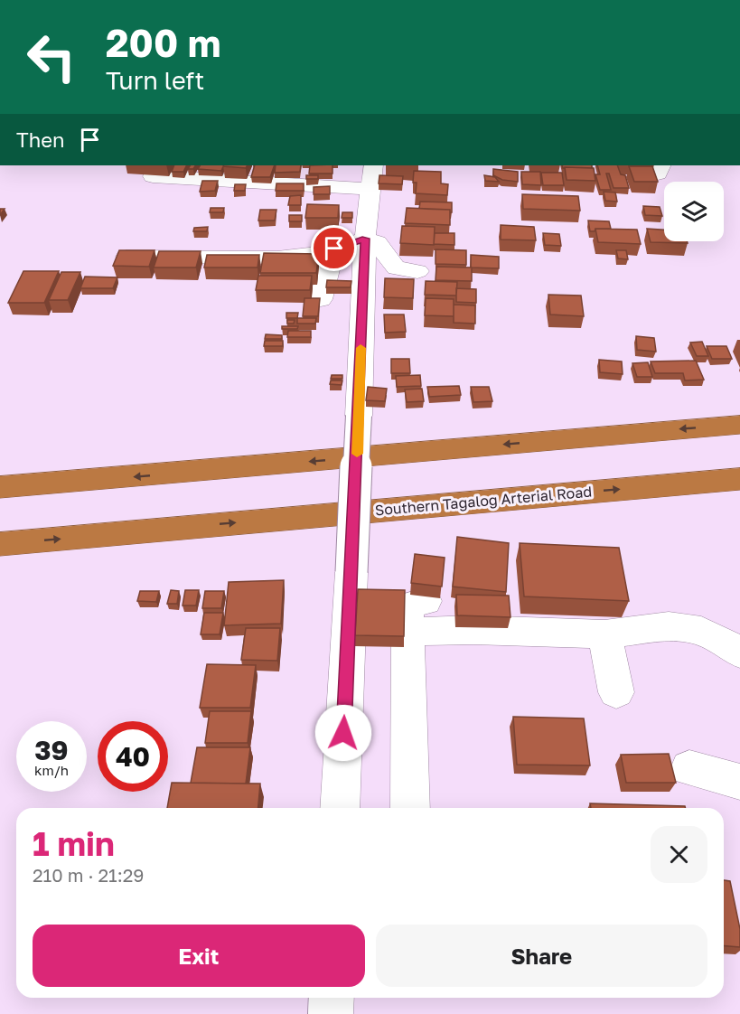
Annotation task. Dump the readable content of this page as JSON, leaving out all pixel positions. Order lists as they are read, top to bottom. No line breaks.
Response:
{"streets":{"highway":["Southern Tagalog Arterial Road"]},"page":{"turn":["200 m","Turn left"],"then":"Then","speed":"39 km/h","limit":"40","heading":["1 min","210 m · 21:29"],"buttons":["Exit","Share"]}}
